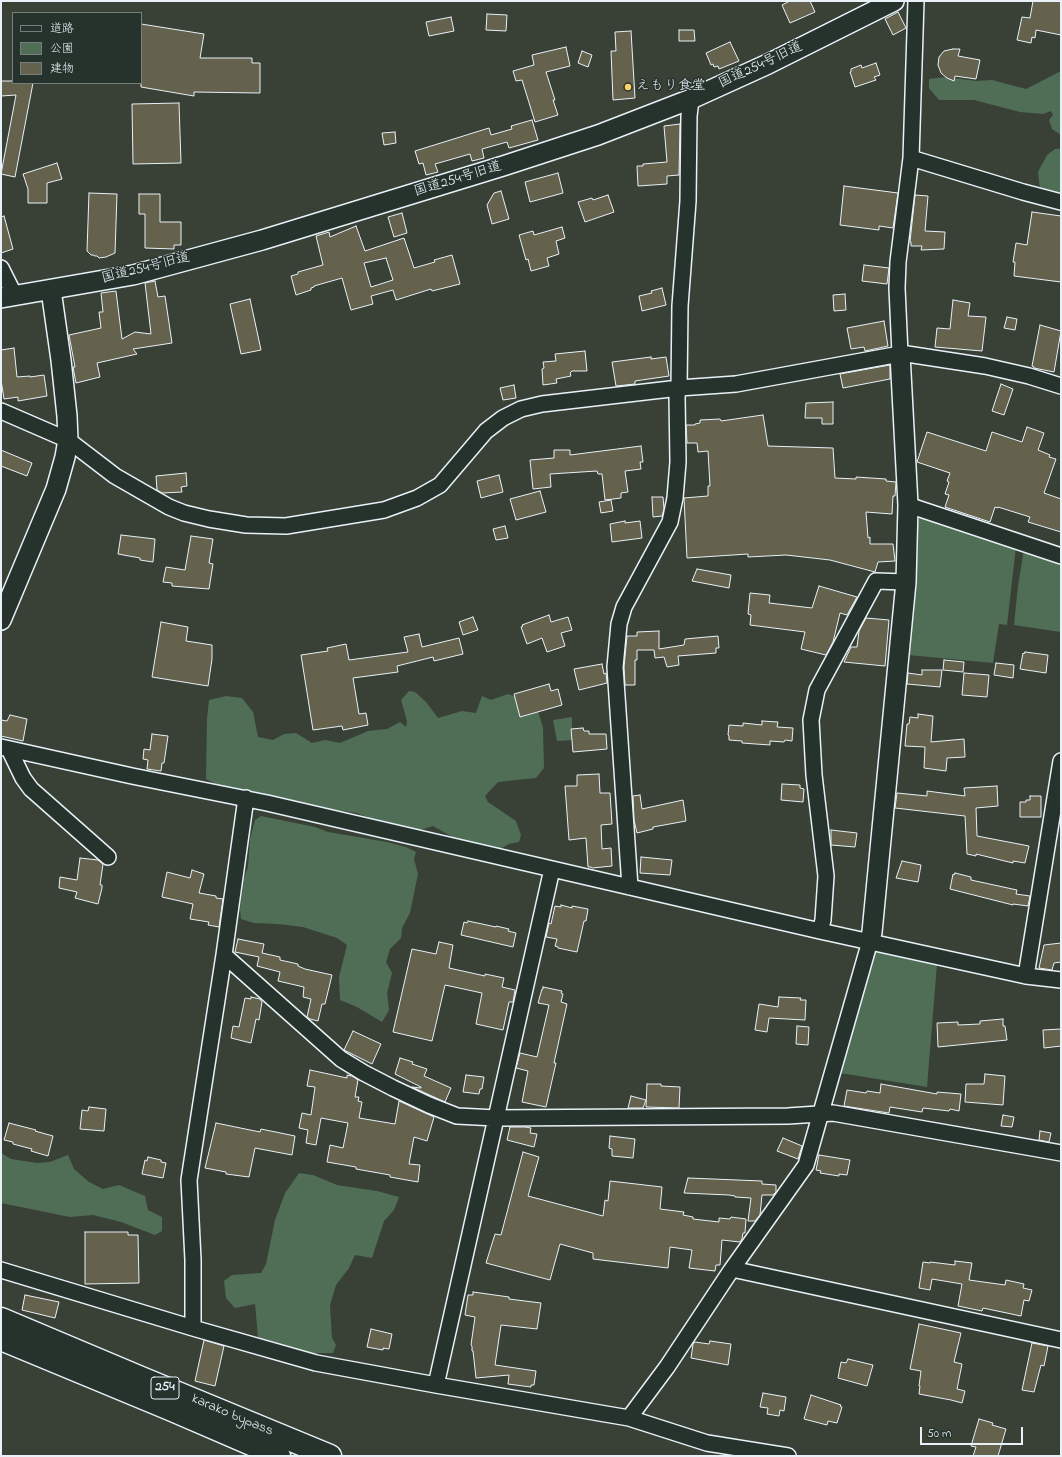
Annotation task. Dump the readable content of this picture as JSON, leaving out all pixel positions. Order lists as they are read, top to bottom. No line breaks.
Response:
{"streets":{"highway":["254","karako bypass"],"street":["国道254号旧道"]},"places":["えもり食堂"],"legend":["道路","公園","建物"],"scale_bar":"50 m"}
